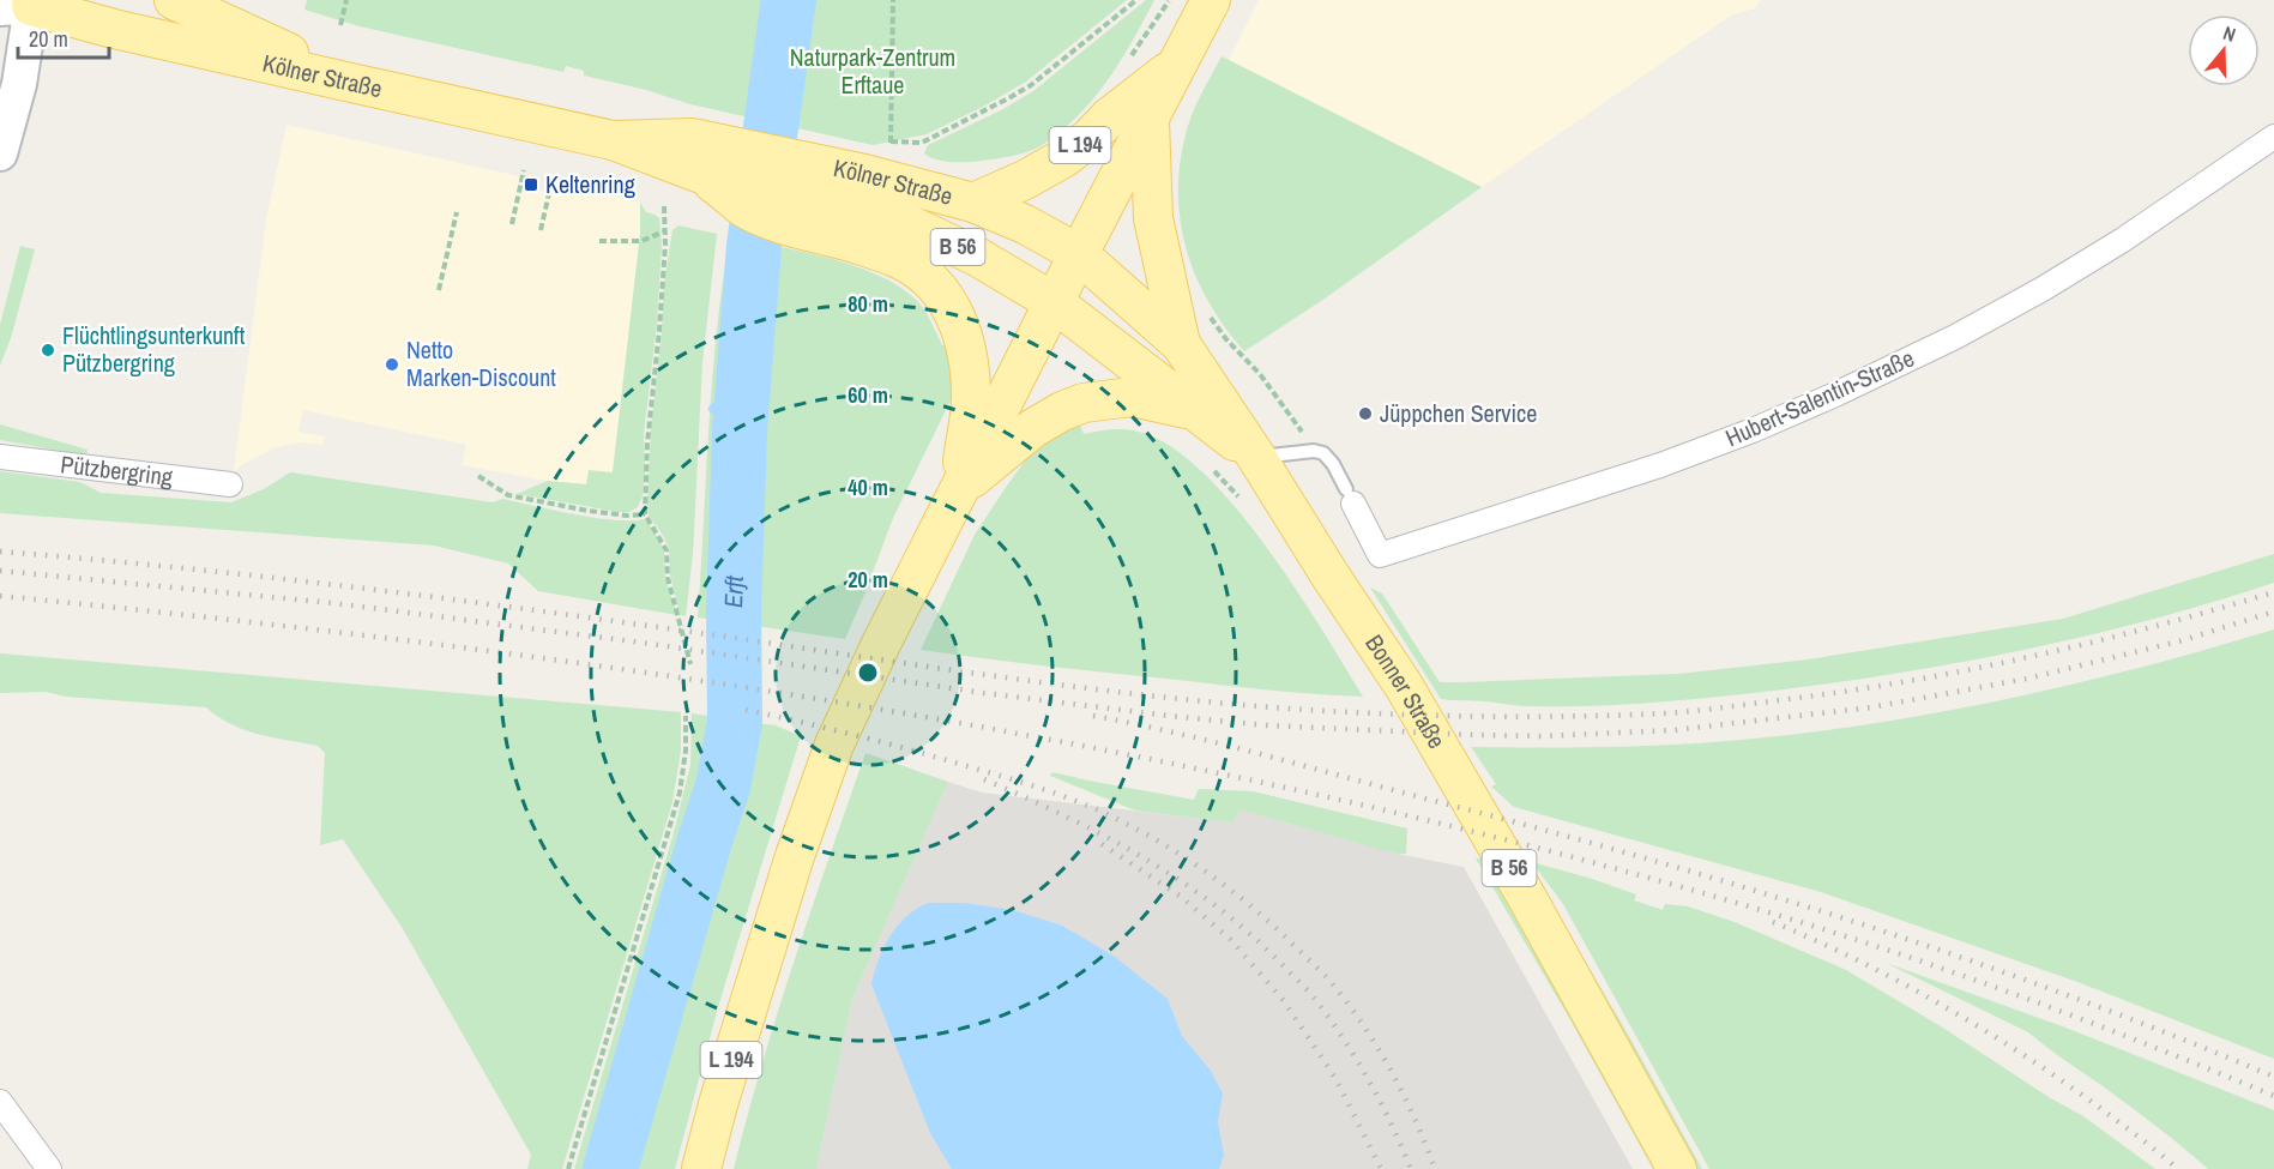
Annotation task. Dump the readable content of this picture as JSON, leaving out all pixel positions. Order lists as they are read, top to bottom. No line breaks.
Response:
{"streets":{"main road":["Kölner Straße","L 194","B 56","Bonner Straße"],"street":["Hubert-Salentin-Straße","Pützbergring"]},"crossings":[["Kölner Straße","L 194"],["Kölner Straße","B 56"],["Kölner Straße","Bonner Straße"],["L 194","B 56"],["L 194","Bonner Straße"],["B 56","Bonner Straße"]],"water":["Erft"],"parks":["Naturpark-Zentrum Erftaue"],"places":{"transit":["Keltenring"],"other":["Flüchtlingsunterkunft Pützbergring","Netto Marken-Discount","Jüppchen Service"]},"scale_bar":"20 m","north":"top","rings":["80 m","60 m","40 m","20 m"]}
